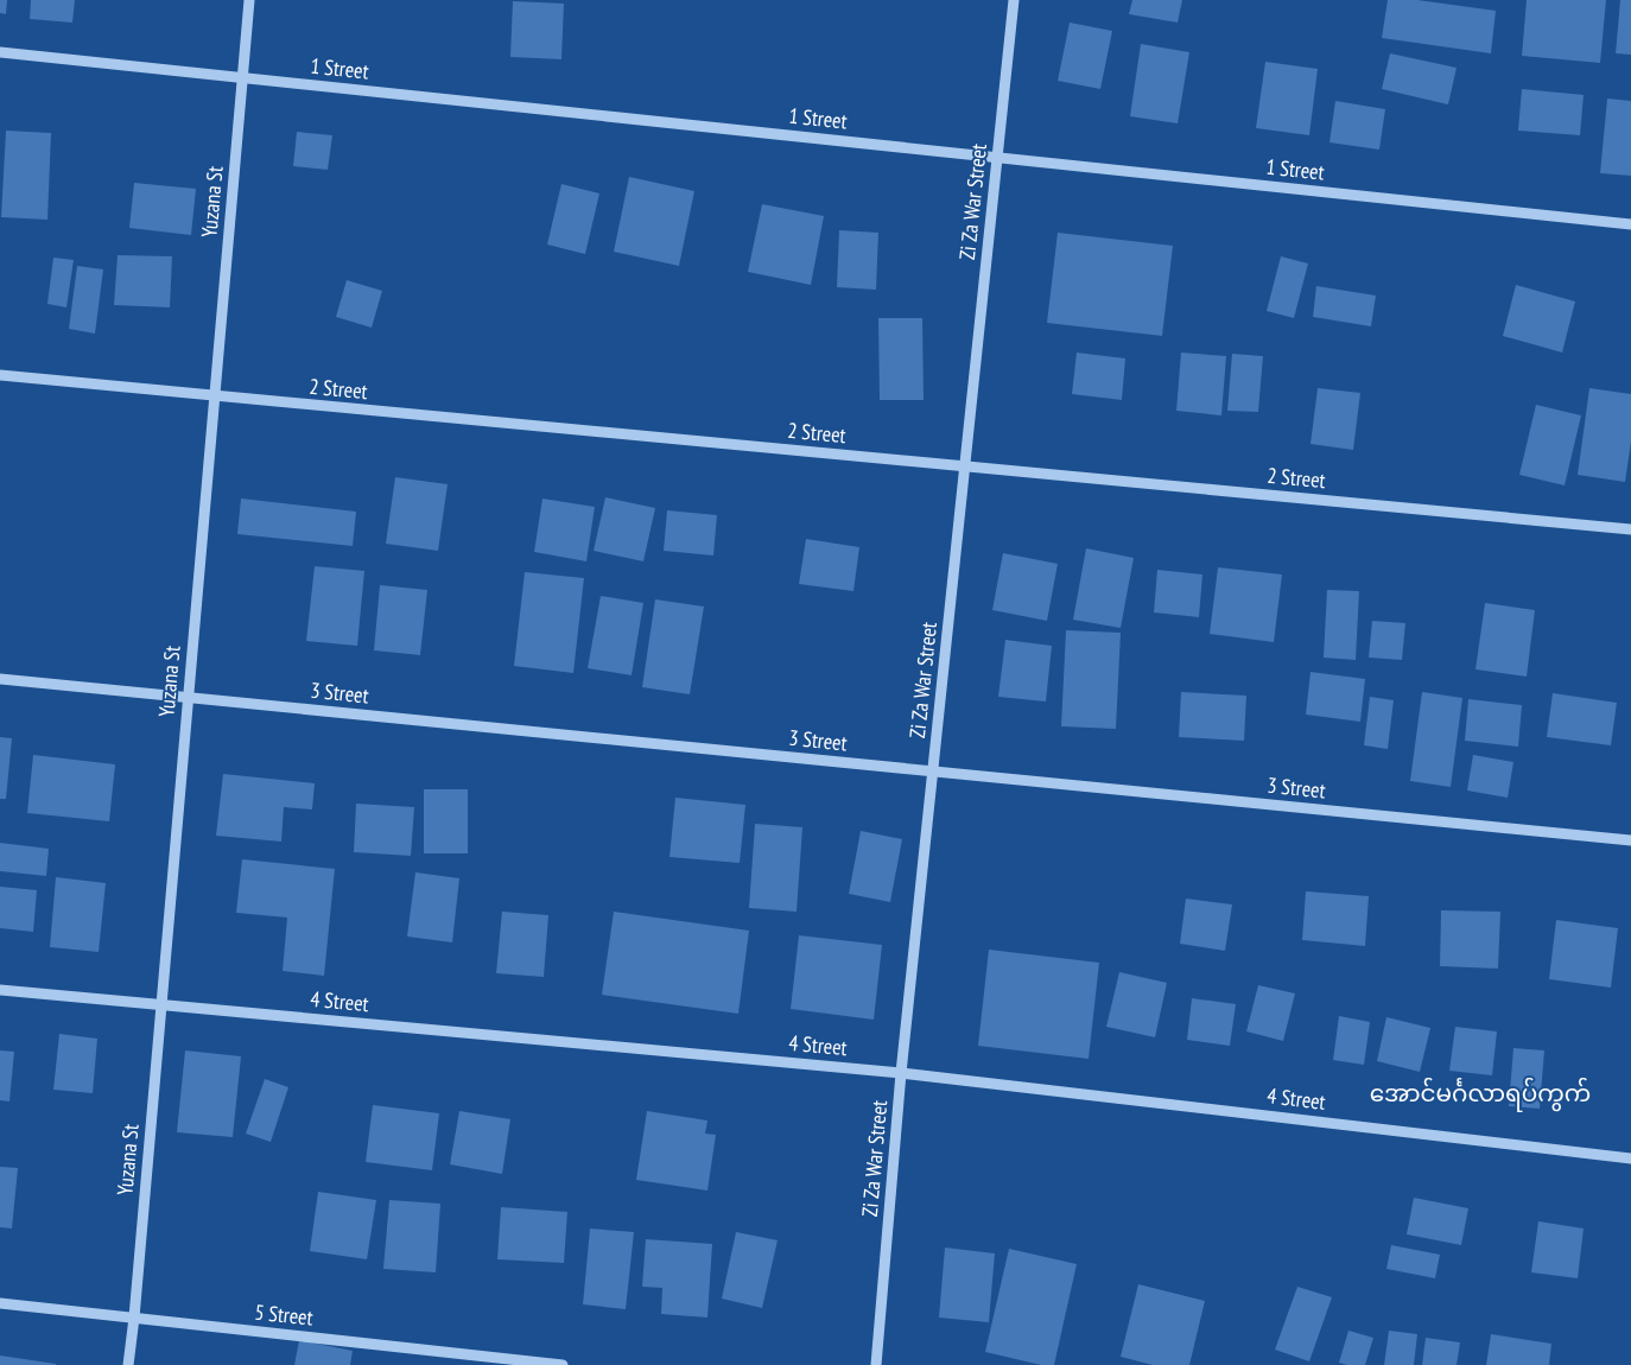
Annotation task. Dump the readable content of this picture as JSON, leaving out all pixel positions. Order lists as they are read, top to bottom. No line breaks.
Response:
{"streets":{"street":["1 Street","Yuzana St","Zi Za War Street","2 Street","3 Street","4 Street","5 Street"]},"crossings":[["1 Street","Yuzana St"],["1 Street","Zi Za War Street"],["Yuzana St","2 Street"],["Yuzana St","3 Street"],["Yuzana St","4 Street"],["Yuzana St","5 Street"],["Zi Za War Street","2 Street"],["Zi Za War Street","3 Street"],["Zi Za War Street","4 Street"]],"districts":["အောင်မင်္ဂလာရပ်ကွက်"]}
